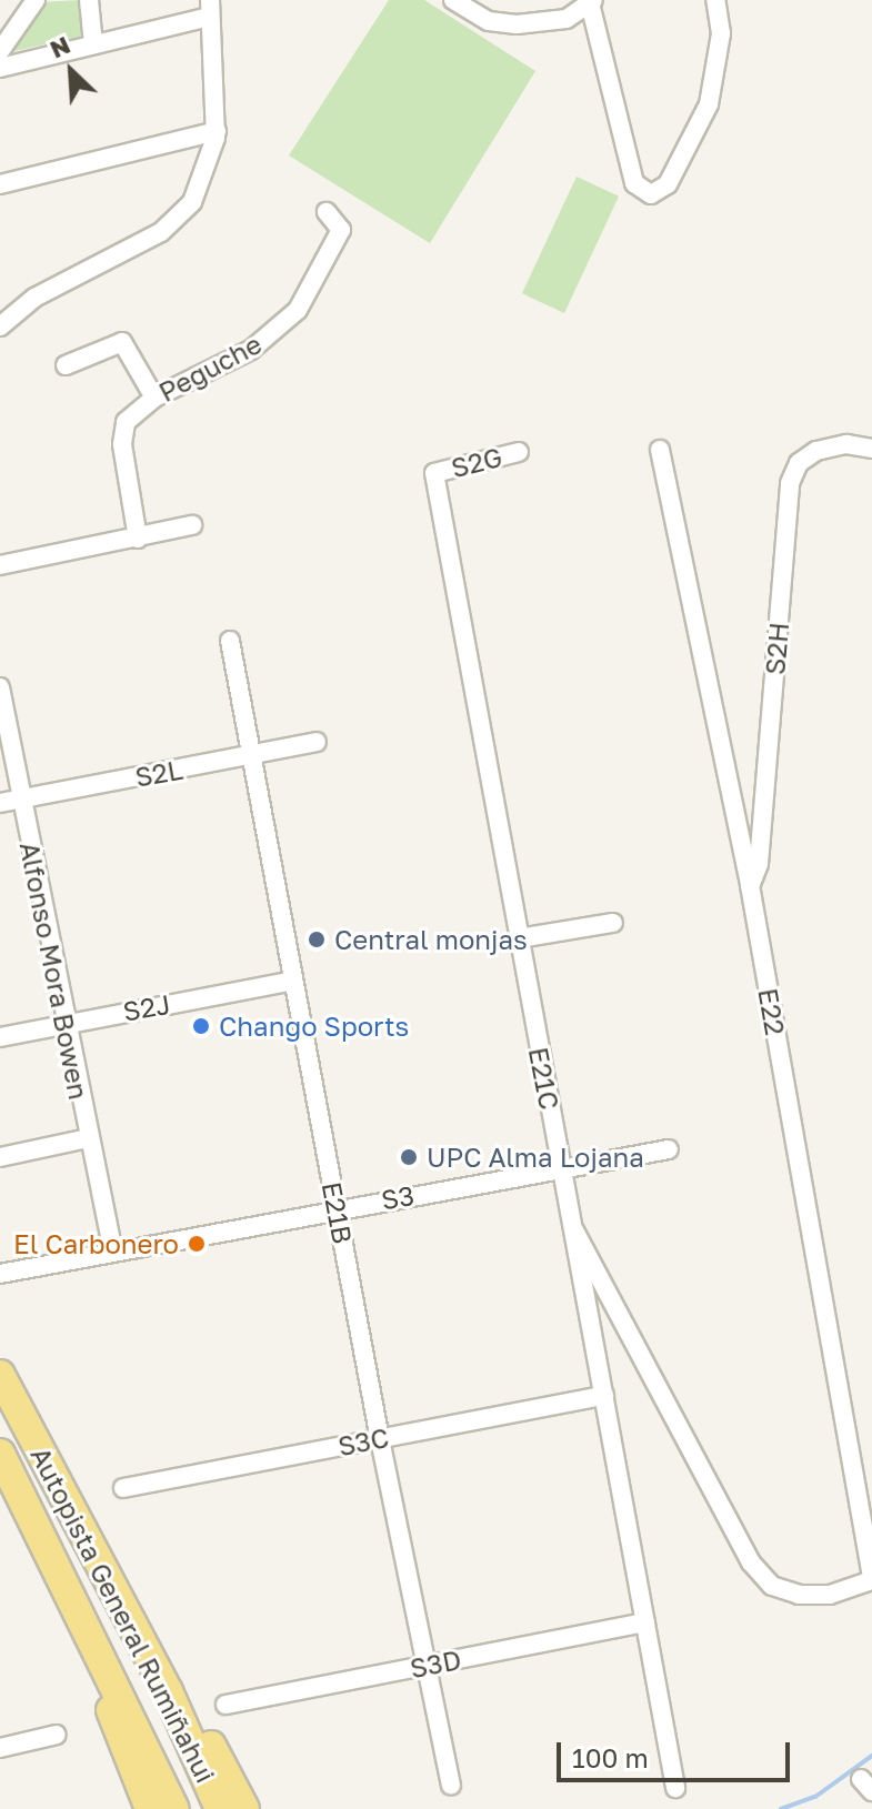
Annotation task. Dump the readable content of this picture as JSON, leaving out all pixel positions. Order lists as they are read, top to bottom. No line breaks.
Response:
{"streets":{"highway":["Autopista General Rumiñahui"],"street":["Peguche","S2G","S2H","S2L","Alfonso Mora Bowen","S2J","E22","E21C","S3","E21B","S3C","S3D"]},"crossings":[["S2G","E21C"],["S2H","E22"],["S2L","Alfonso Mora Bowen"],["S2L","E21B"],["Alfonso Mora Bowen","S2J"],["Alfonso Mora Bowen","S3"],["S2J","E21B"],["E21C","S3"],["E21C","S3C"],["E21C","S3D"],["S3","E21B"],["E21B","S3C"],["E21B","S3D"]],"places":["Central monjas","Chango Sports","UPC Alma Lojana","El Carbonero"],"scale_bar":"100 m","north":"top left"}
